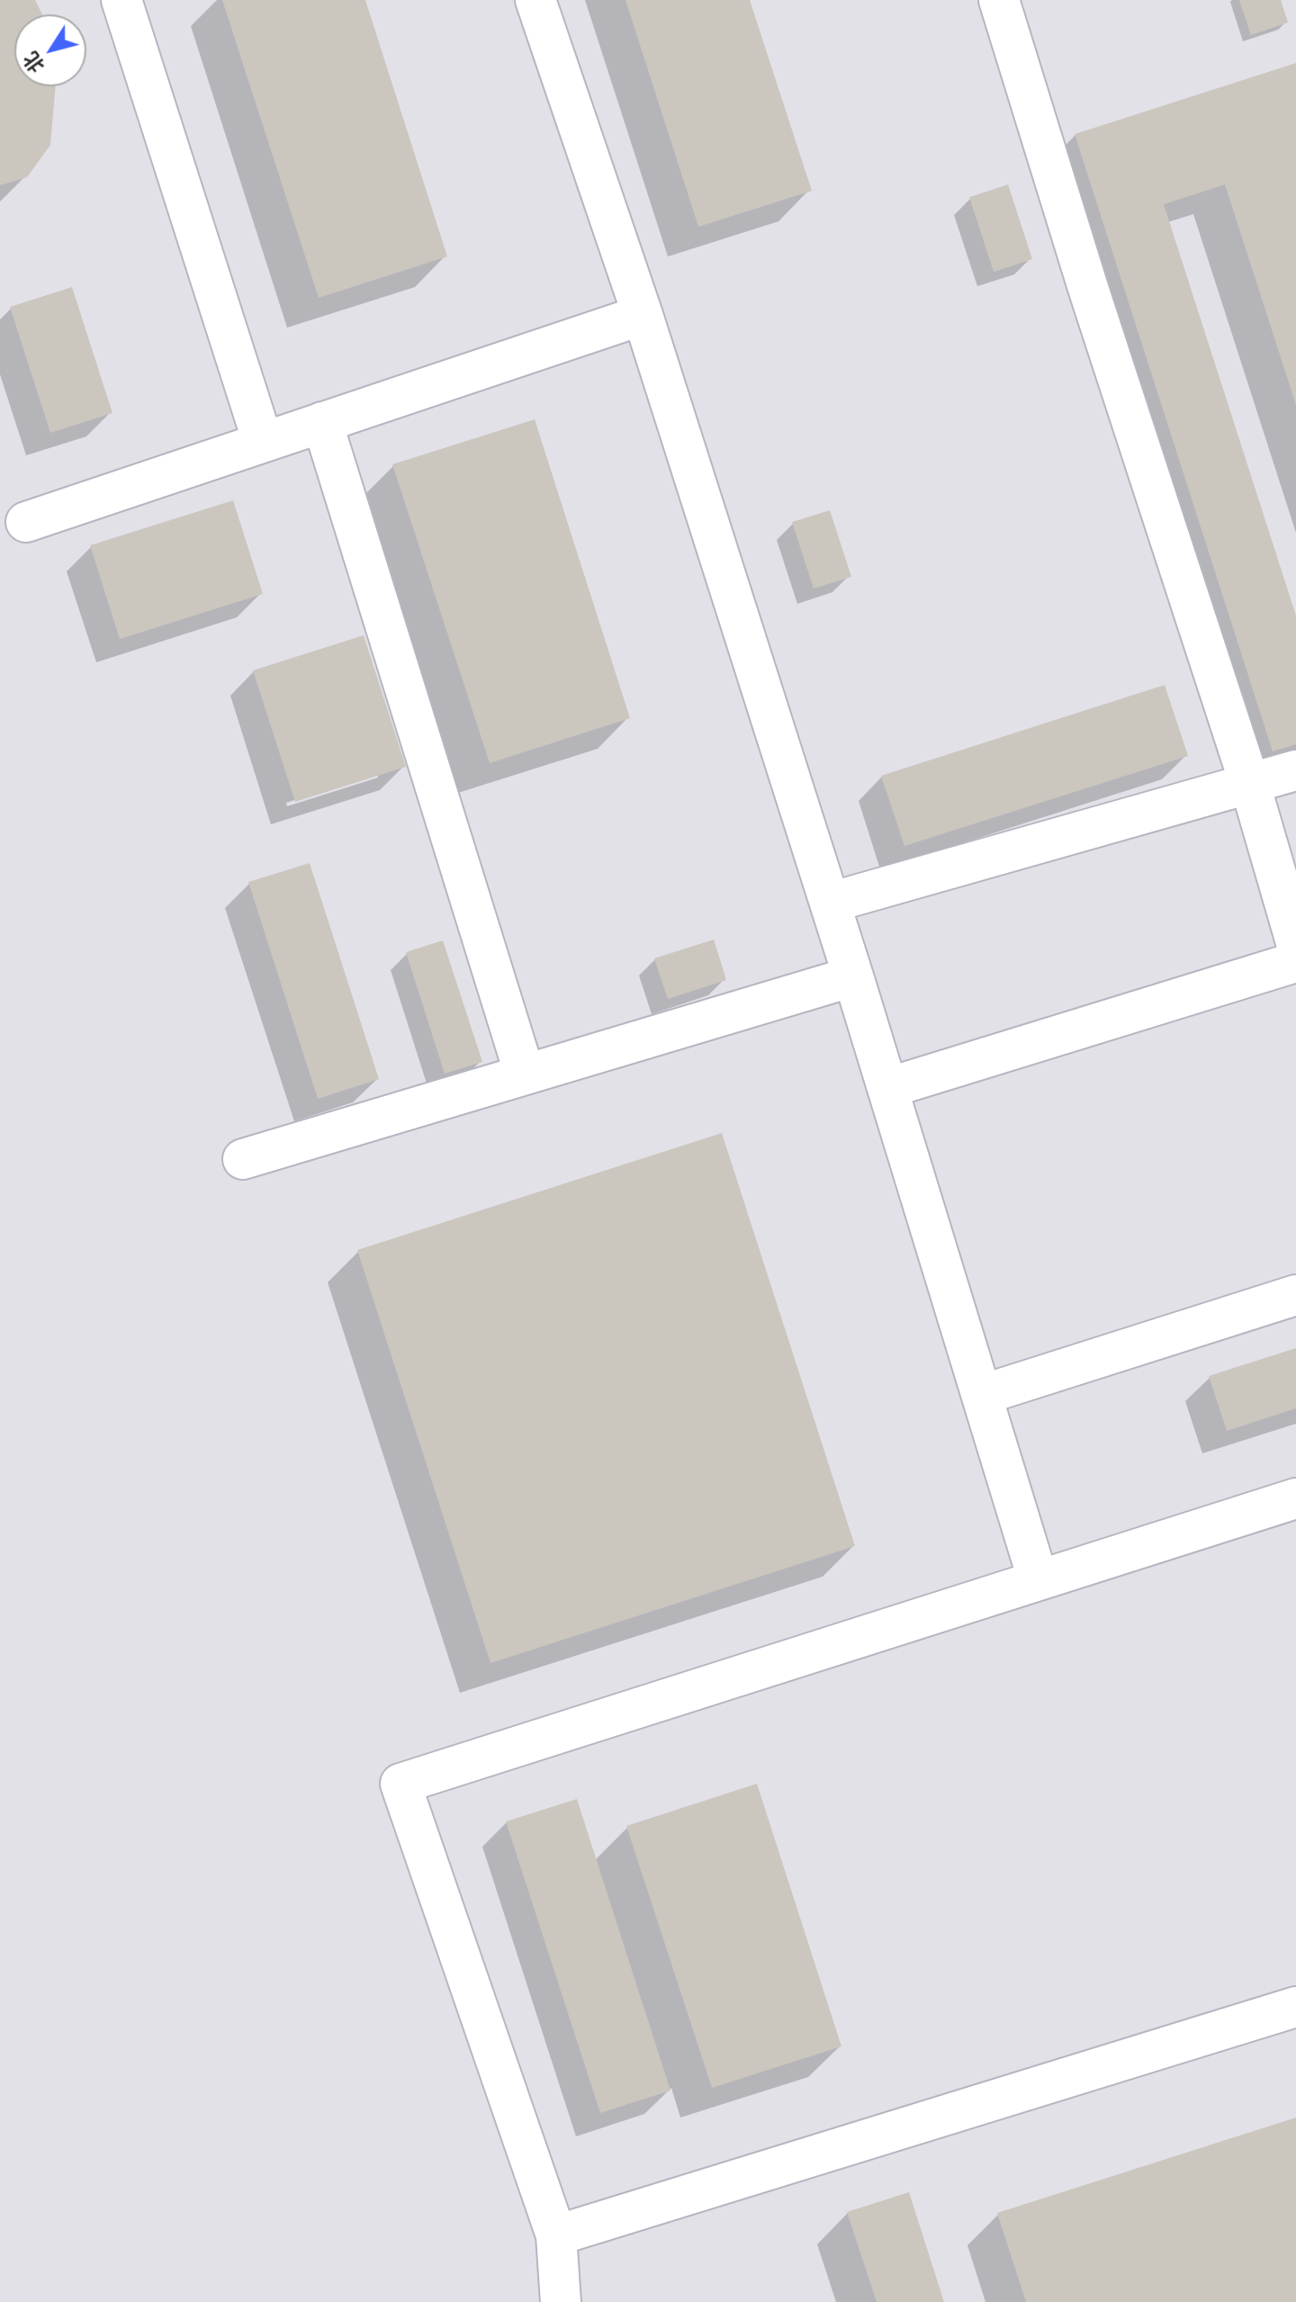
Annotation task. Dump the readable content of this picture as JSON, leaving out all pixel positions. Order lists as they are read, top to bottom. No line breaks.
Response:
{"north":"bottom left"}
